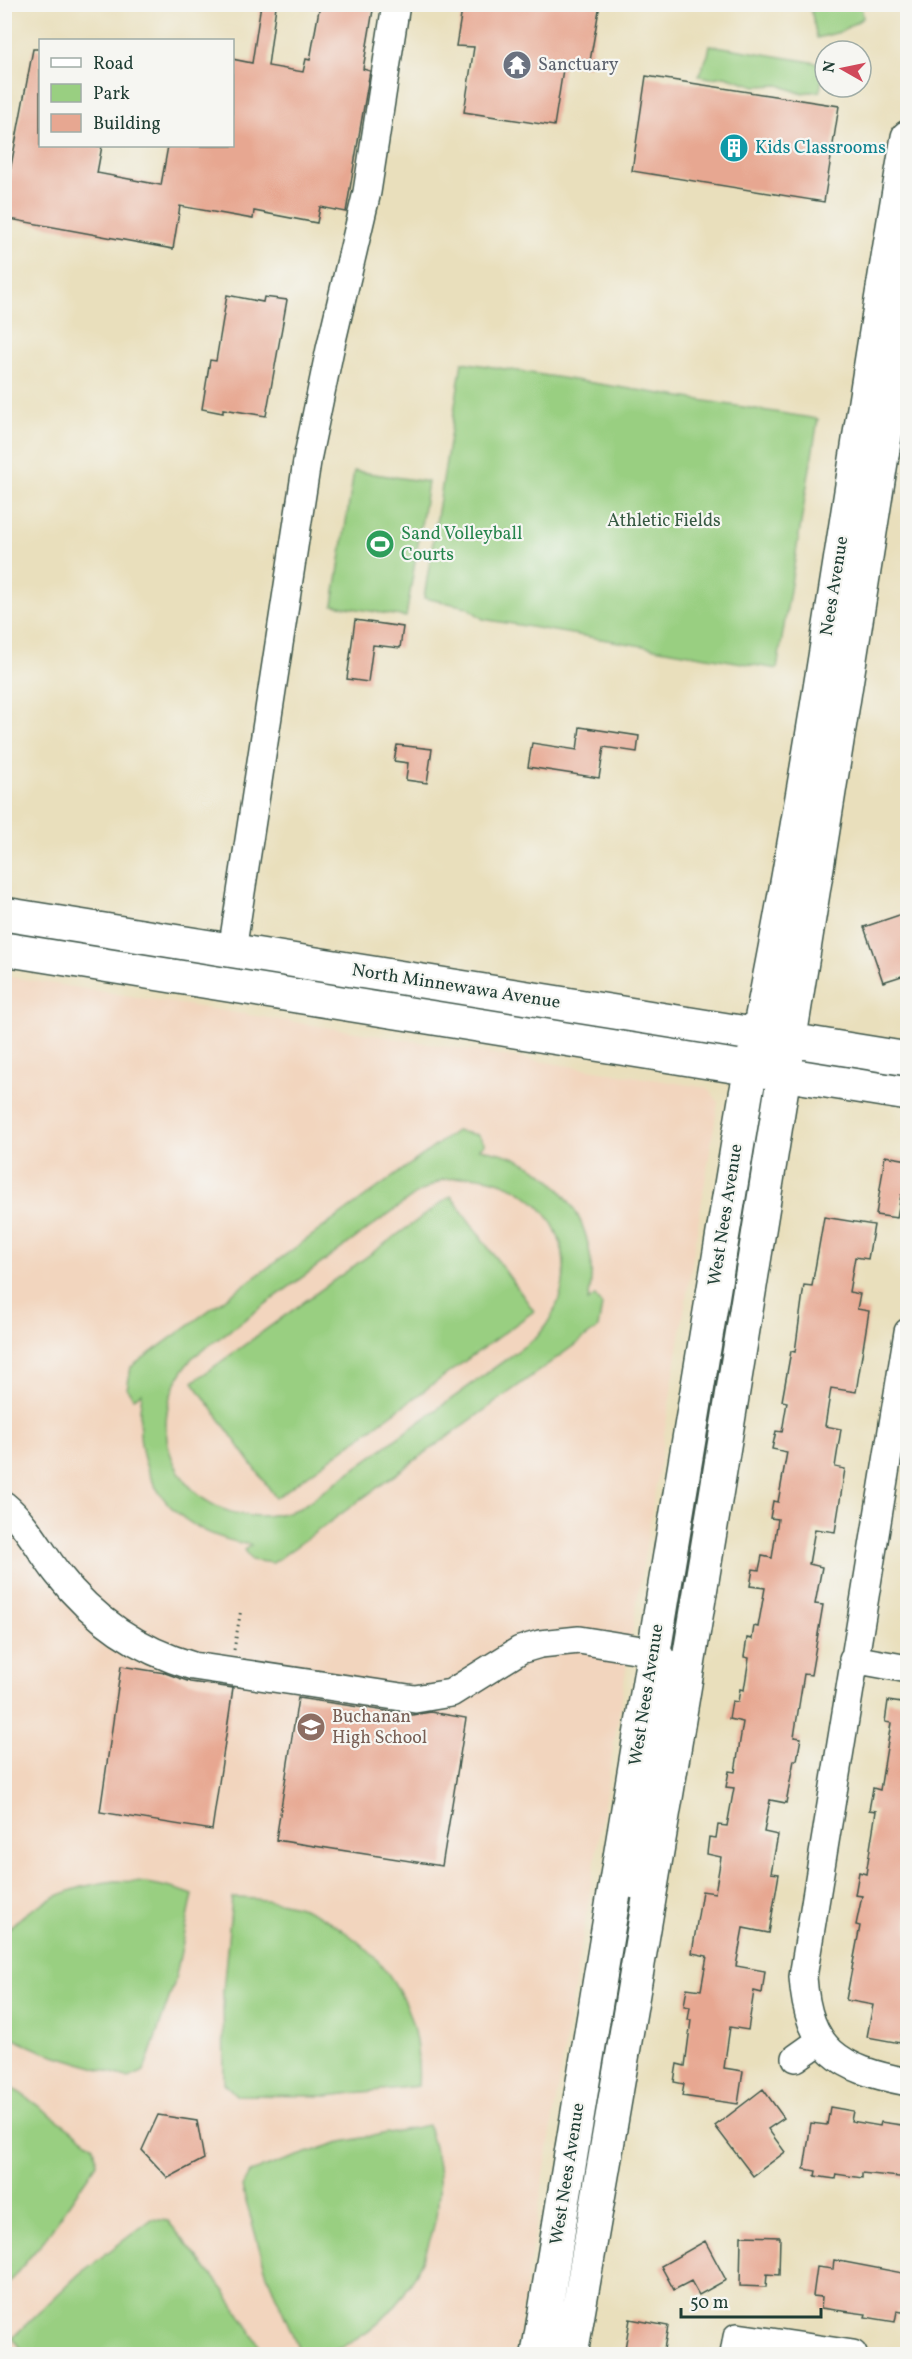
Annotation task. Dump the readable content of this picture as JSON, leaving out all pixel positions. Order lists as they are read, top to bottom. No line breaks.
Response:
{"streets":{"main road":["Nees Avenue","North Minnewawa Avenue","West Nees Avenue"]},"crossings":[["Nees Avenue","North Minnewawa Avenue"],["Nees Avenue","West Nees Avenue"],["North Minnewawa Avenue","West Nees Avenue"]],"parks":["Athletic Fields"],"places":{"temple":["Sanctuary"],"building":["Kids Classrooms"],"sports":["Sand Volleyball Courts"],"school or university":["Buchanan High School"]},"legend":["Road","Park","Building"],"scale_bar":"50 m","north":"left"}
